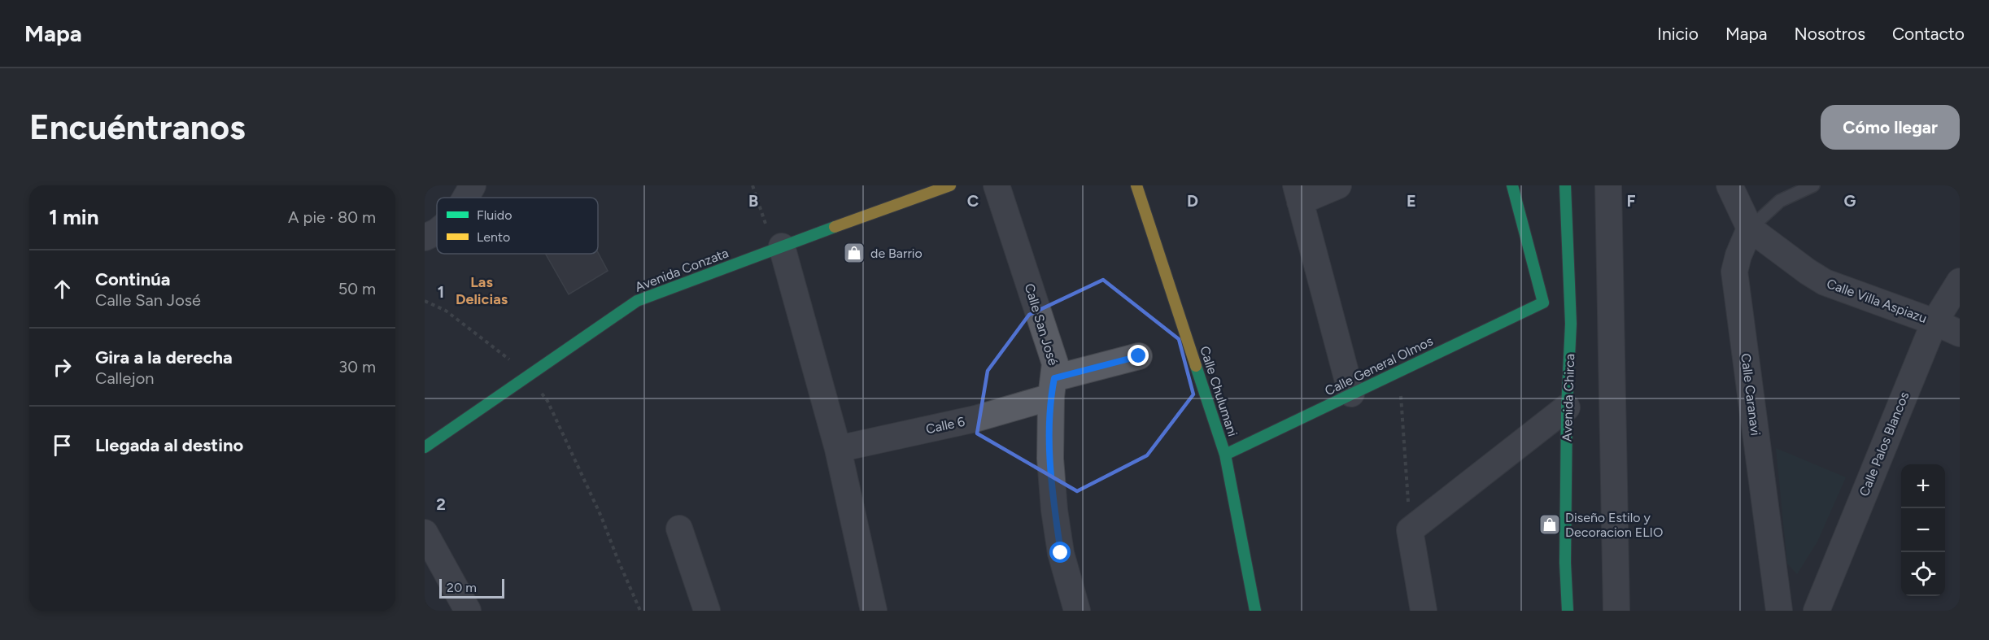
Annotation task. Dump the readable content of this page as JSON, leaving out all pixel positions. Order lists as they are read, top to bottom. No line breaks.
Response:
{"streets":{"street":["Avenida Conzata","Calle Villa Aspiazu","Calle San José","Calle General Olmos","Calle Chulumani","Calle Caranavi","Avenida Chirca","Calle 6","Calle Palos Blancos"]},"crossings":[["Calle Villa Aspiazu","Calle Caranavi"],["Calle Villa Aspiazu","Calle Palos Blancos"],["Calle San José","Calle 6"],["Calle General Olmos","Calle Chulumani"]],"districts":["Las Delicias"],"places":{"shop":["de Barrio","Diseño Estilo y Decoracion ELIO"]},"legend":["Fluido","Lento"],"scale_bar":"20 m","page":{"header":"Mapa","nav":["Inicio","Mapa","Nosotros","Contacto"],"buttons":"Cómo llegar","title":"Encuéntranos","heading":["1 min","A pie · 80 m"],"list":[["Continúa","Calle San José","50 m"],["Gira a la derecha","Callejon","30 m"],"Llegada al destino"],"map_buttons":["+","−"],"scale":"20 m"},"grid":{"columns":["B","C","D","E","F","G"],"rows":["1","2"]}}
